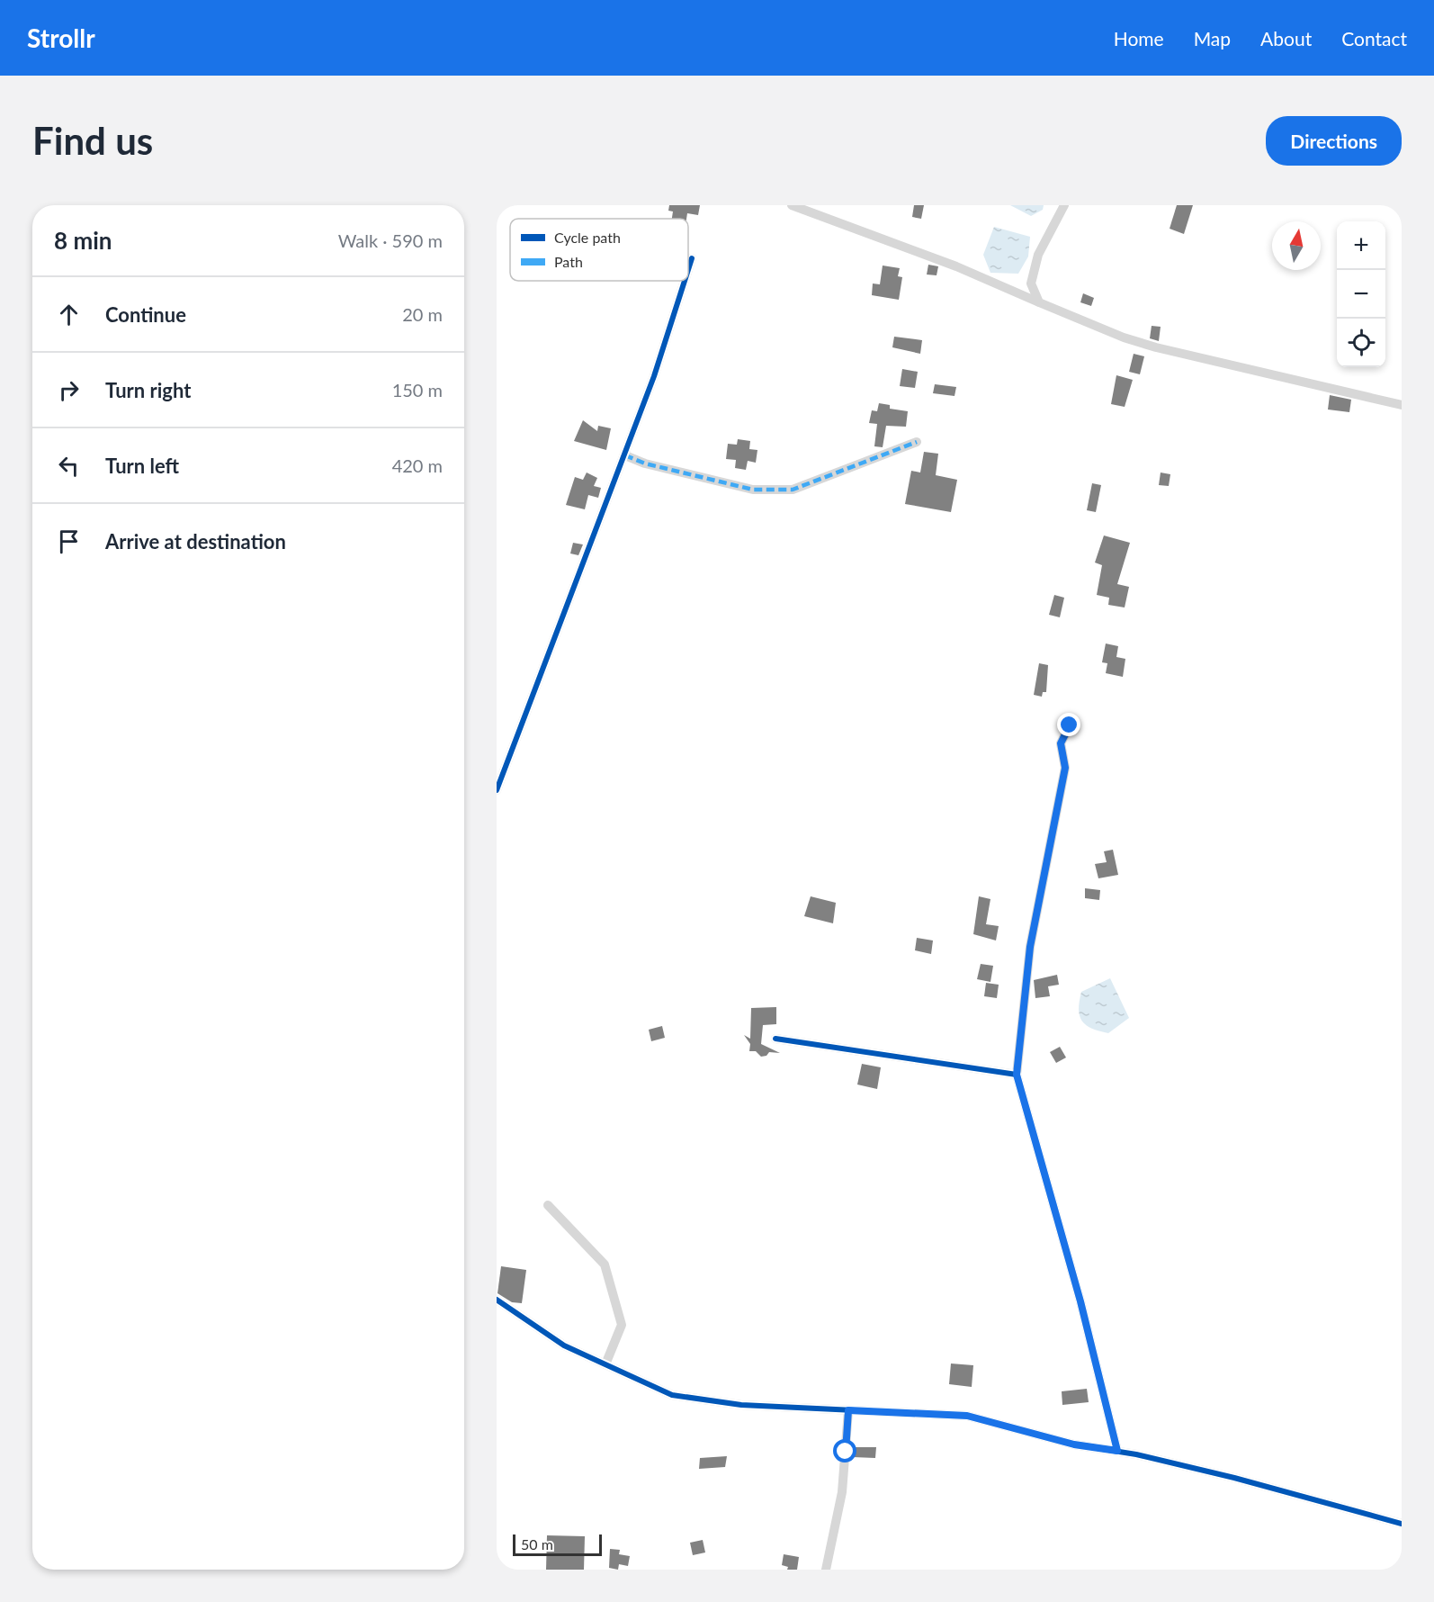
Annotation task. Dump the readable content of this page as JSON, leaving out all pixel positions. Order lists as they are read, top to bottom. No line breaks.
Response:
{"legend":["Cycle path","Path"],"scale_bar":"50 m","north":"top","page":{"header":"Strollr","nav":["Home","Map","About","Contact"],"buttons":"Directions","title":"Find us","heading":["8 min","Walk · 590 m"],"map_buttons":["+","−"],"list":[["Continue","20 m"],["Turn right","150 m"],["Turn left","420 m"],"Arrive at destination"],"scale":"50 m"}}
